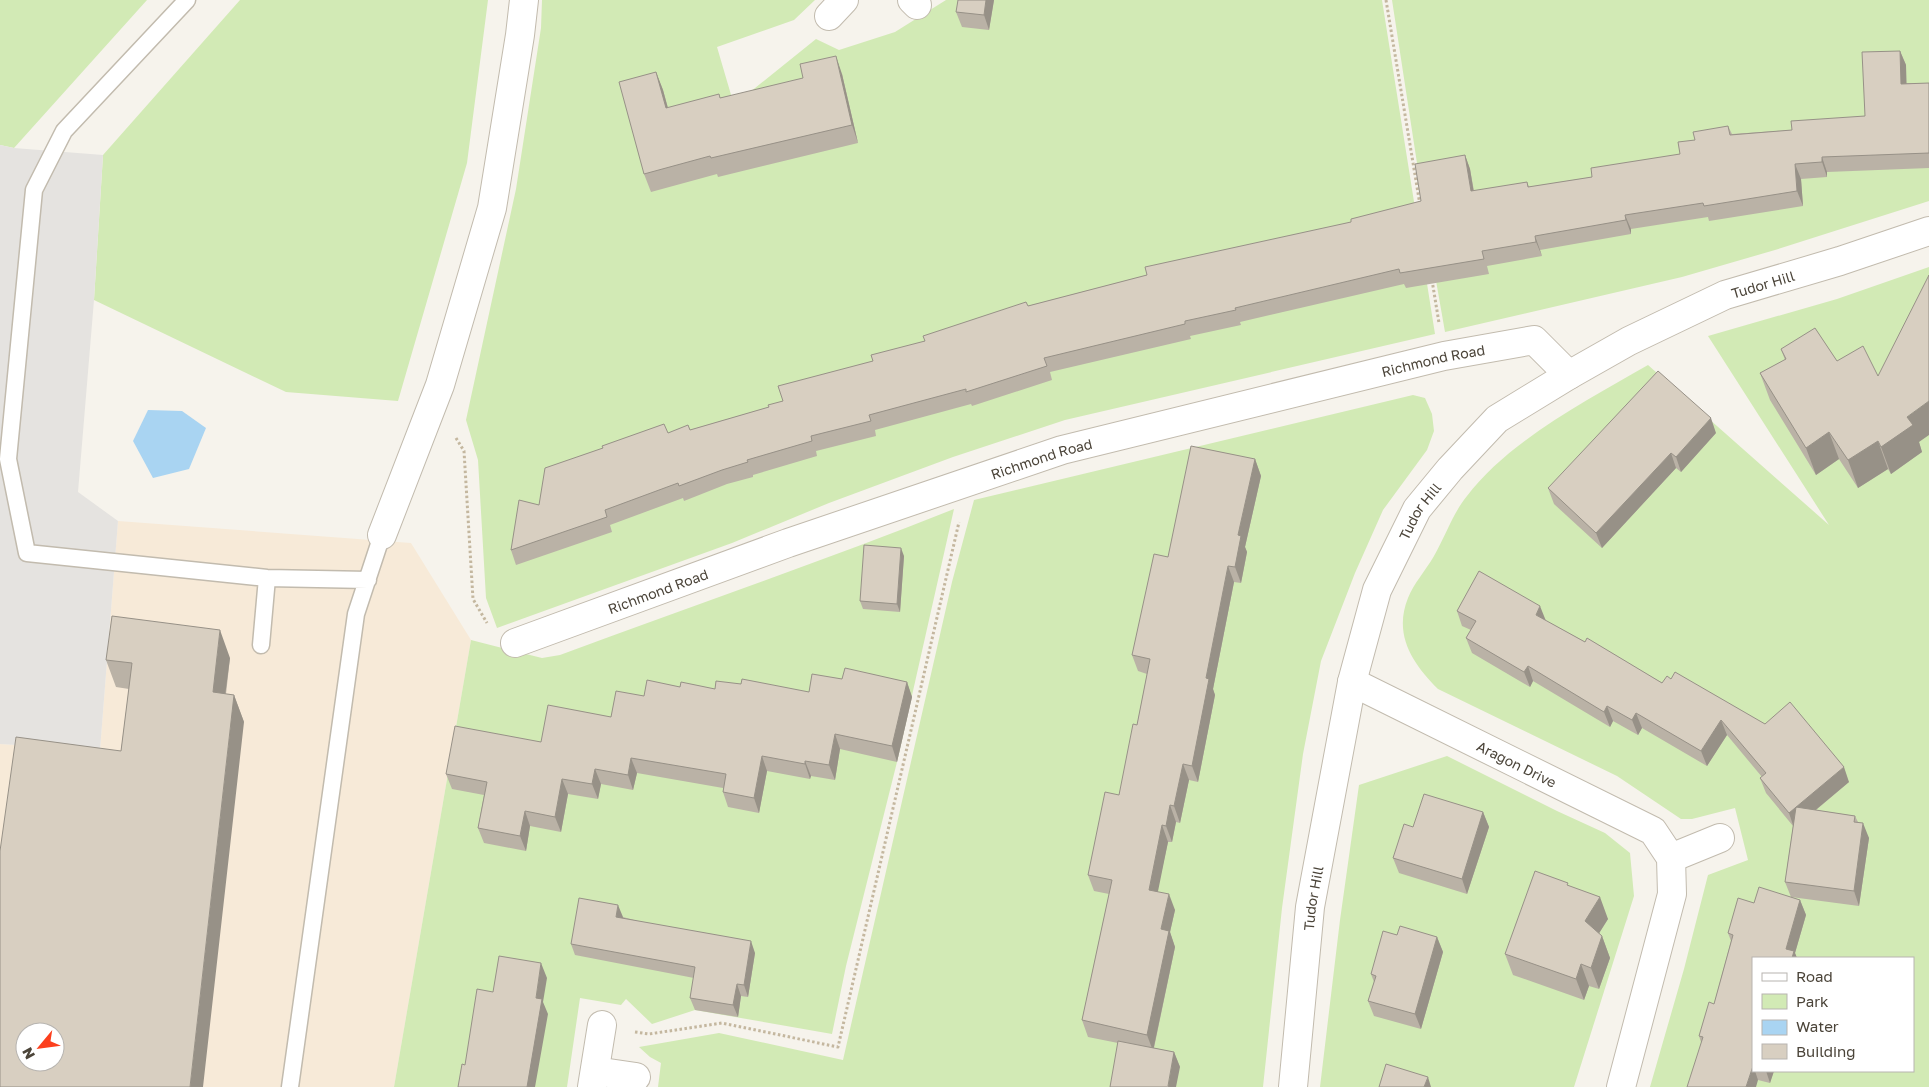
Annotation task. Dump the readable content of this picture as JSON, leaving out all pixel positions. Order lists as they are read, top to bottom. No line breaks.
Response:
{"streets":{"street":["Tudor Hill","Richmond Road","Aragon Drive"]},"crossings":[["Tudor Hill","Richmond Road"],["Tudor Hill","Aragon Drive"]],"legend":["Road","Park","Water","Building"],"north":"bottom left"}
